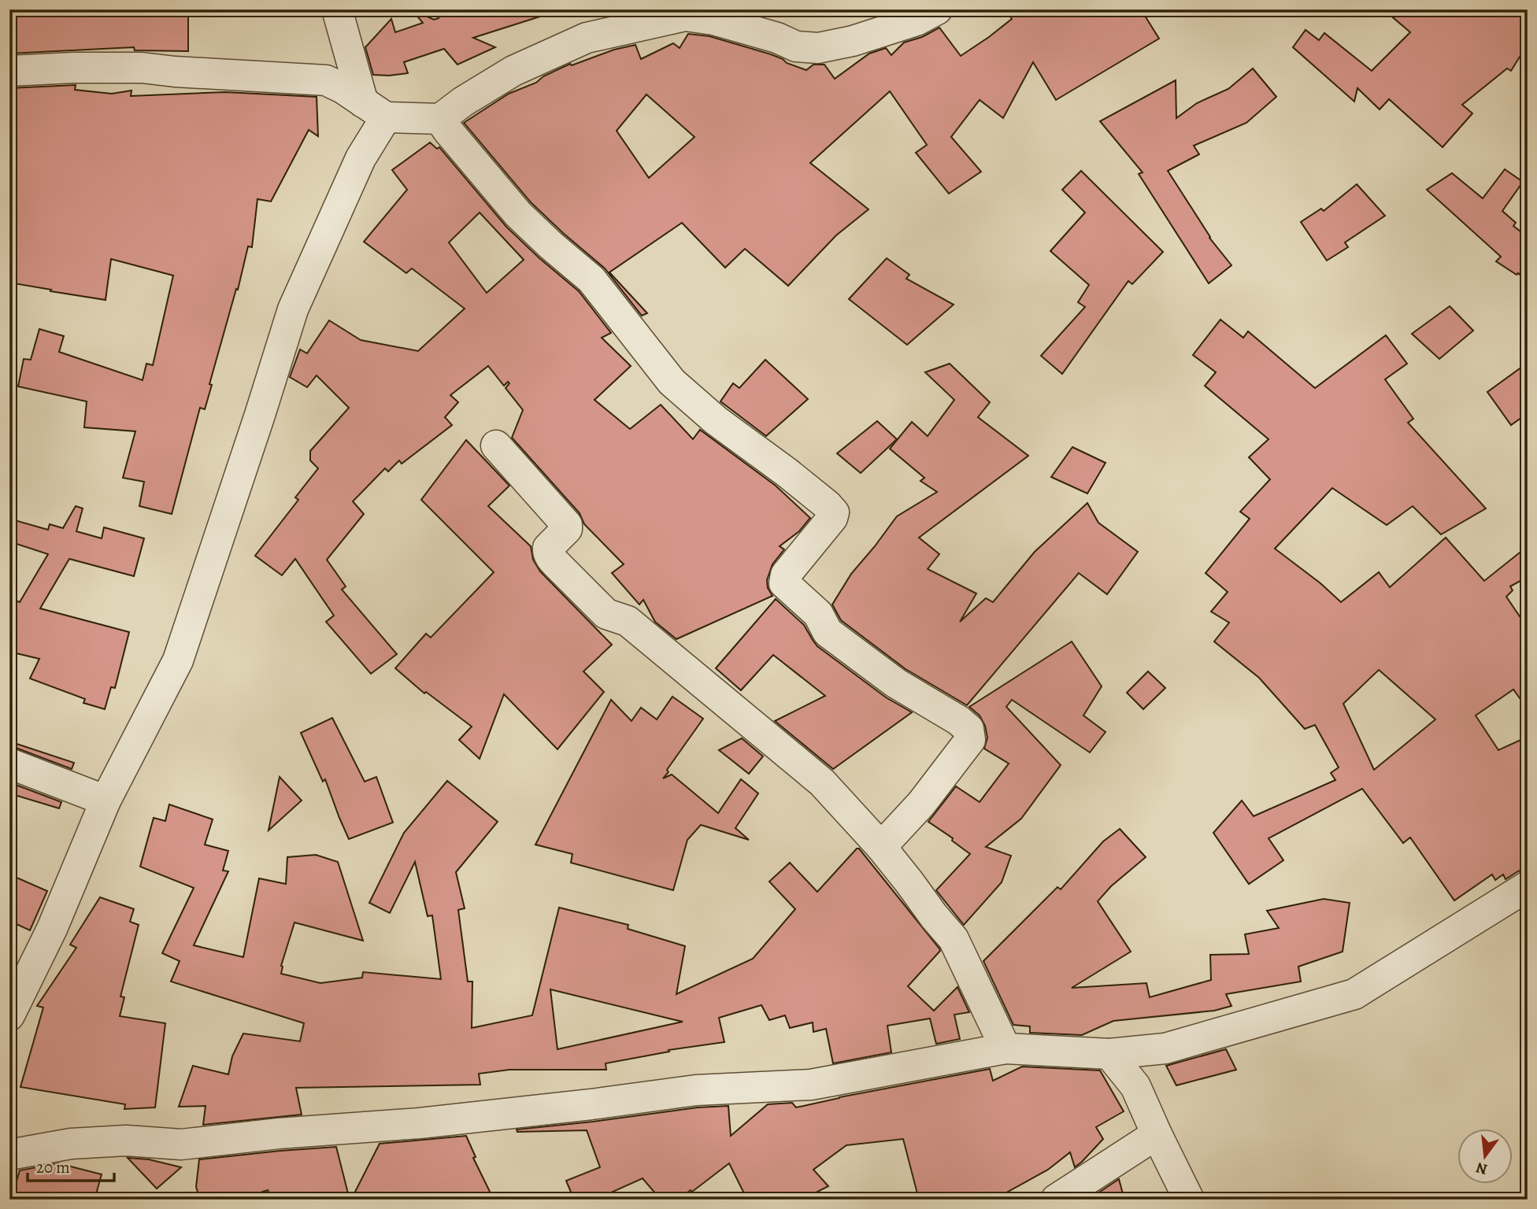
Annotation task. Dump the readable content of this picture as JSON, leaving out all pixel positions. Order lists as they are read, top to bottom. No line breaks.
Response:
{"scale_bar":"20 m","north":"bottom"}
